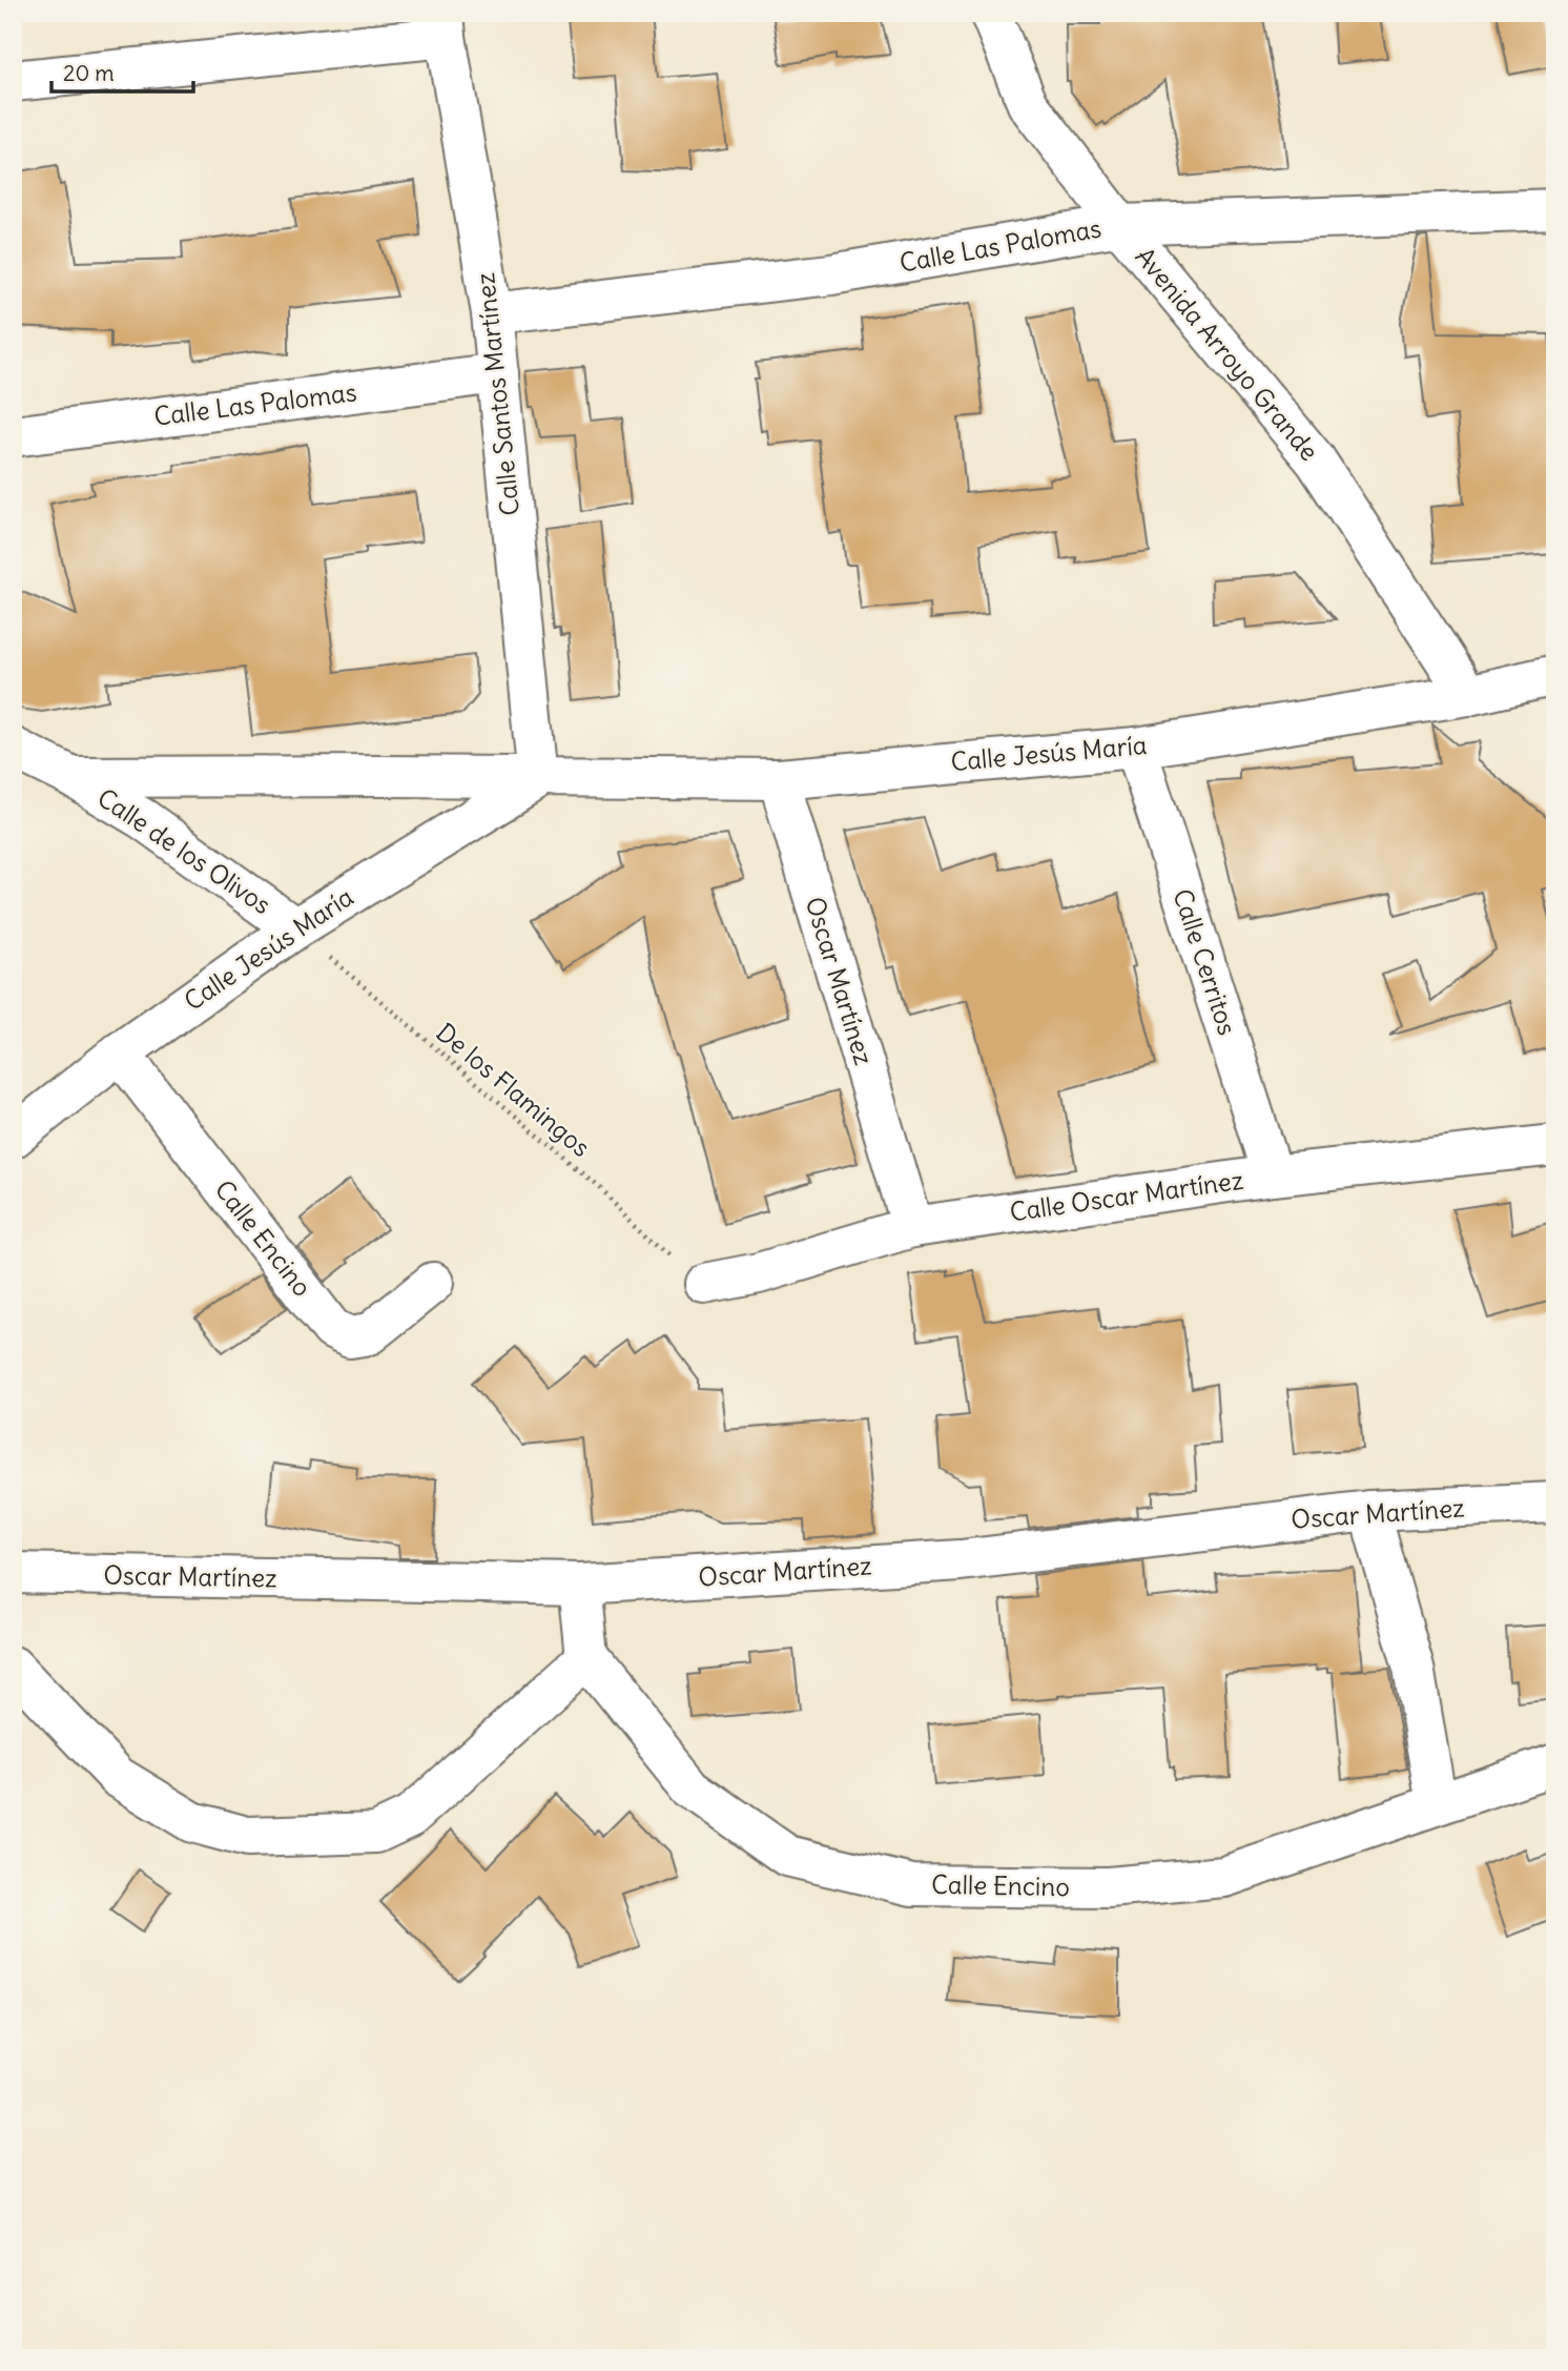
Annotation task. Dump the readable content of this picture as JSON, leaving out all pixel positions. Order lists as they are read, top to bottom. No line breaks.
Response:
{"streets":{"street":["Calle Las Palomas","Avenida Arroyo Grande","Calle Santos Martínez","Calle Jesús María","Calle de los Olivos","Calle Cerritos","Oscar Martínez","Calle Oscar Martínez","Calle Encino"],"path":["De los Flamingos"]},"crossings":[["Calle Las Palomas","Avenida Arroyo Grande"],["Calle Las Palomas","Calle Santos Martínez"],["Avenida Arroyo Grande","Calle Jesús María"],["Calle Santos Martínez","Calle Jesús María"],["Calle Jesús María","Calle de los Olivos"],["Calle Jesús María","Calle Cerritos"],["Calle Jesús María","Oscar Martínez"],["Calle Jesús María","De los Flamingos"],["Calle Jesús María","Calle Encino"],["Calle de los Olivos","De los Flamingos"],["Calle Cerritos","Calle Oscar Martínez"],["Oscar Martínez","Calle Oscar Martínez"],["De los Flamingos","Calle Oscar Martínez"]],"scale_bar":"20 m"}
